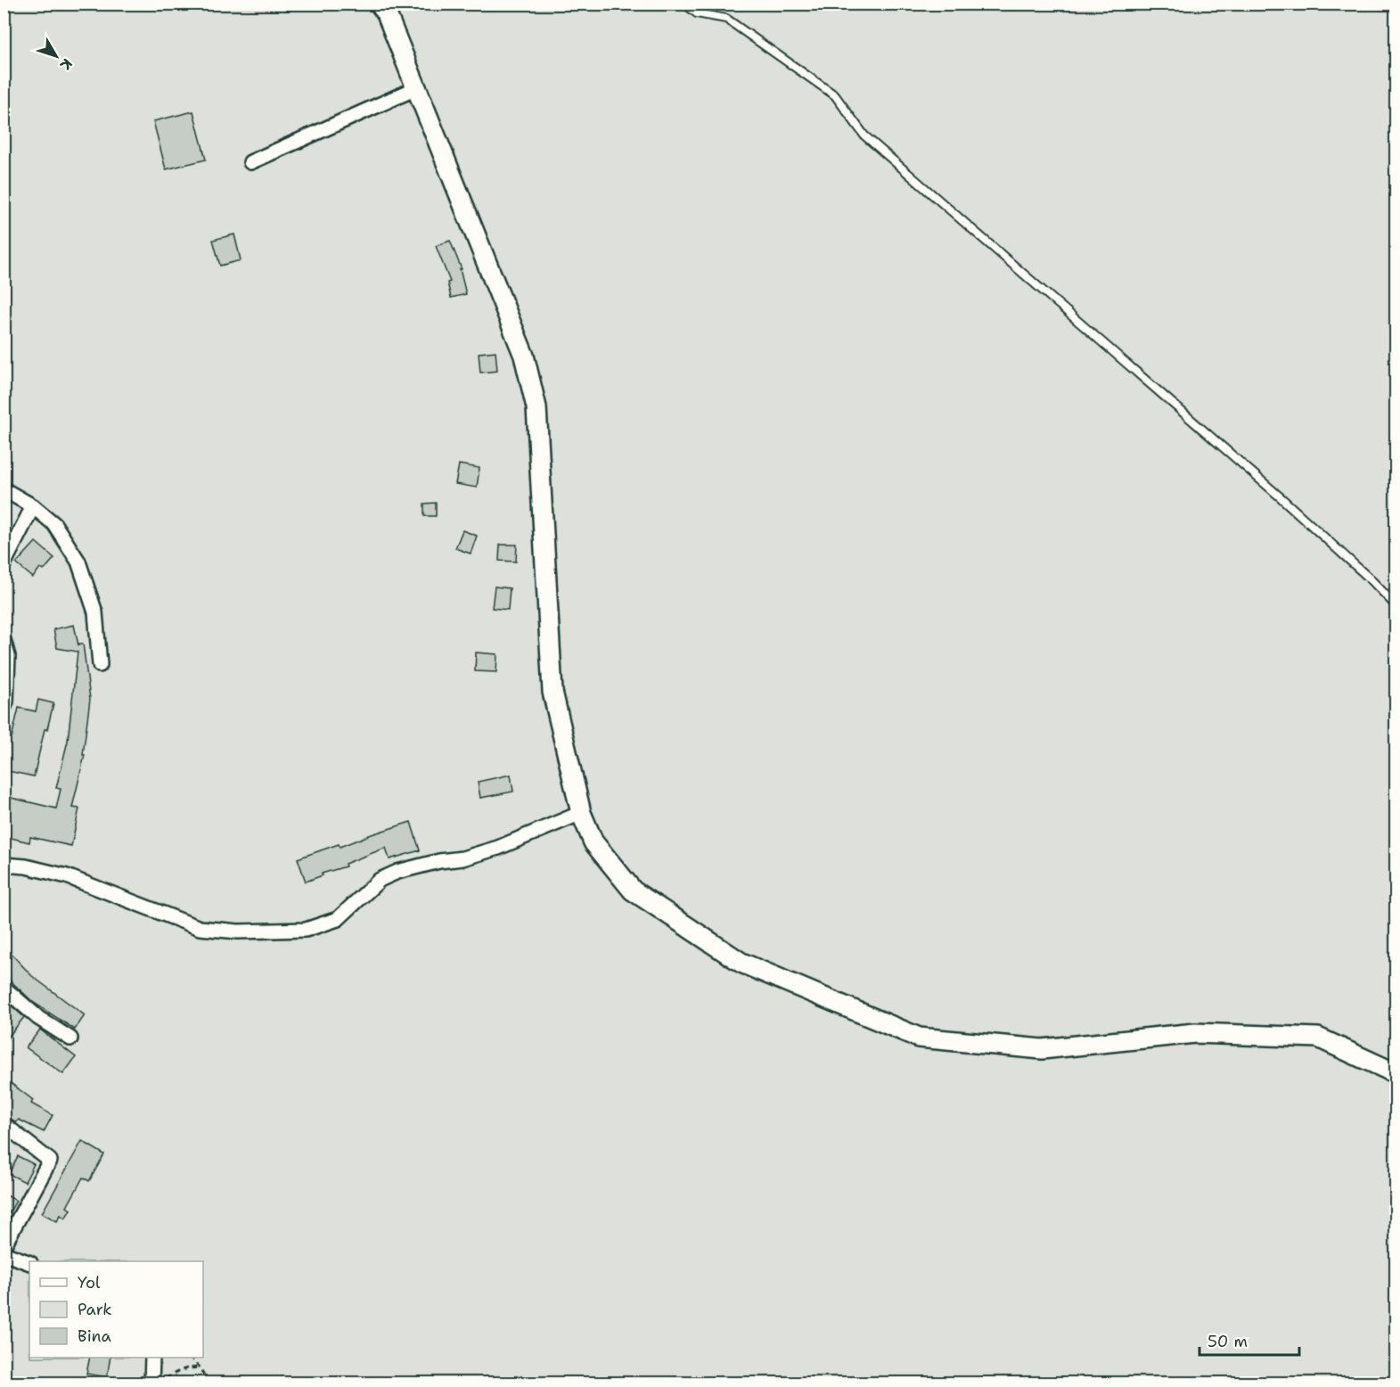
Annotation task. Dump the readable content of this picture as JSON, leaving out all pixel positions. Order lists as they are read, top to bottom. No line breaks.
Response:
{"legend":["Yol","Park","Bina"],"scale_bar":"50 m","north":"bottom right"}
